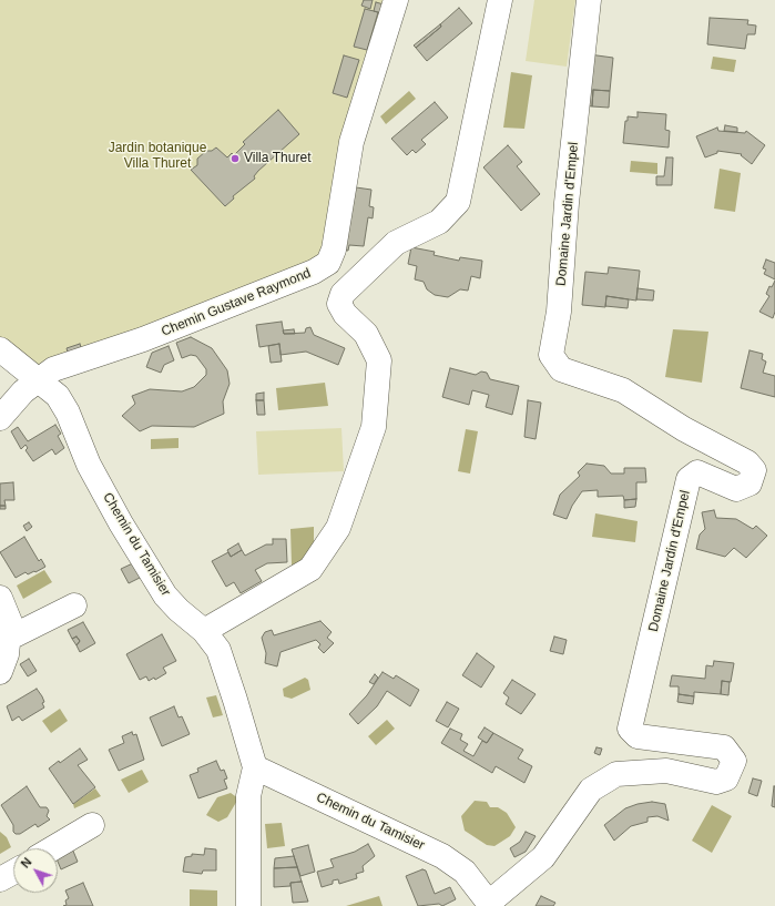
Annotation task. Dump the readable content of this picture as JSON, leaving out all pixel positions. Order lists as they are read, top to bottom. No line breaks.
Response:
{"streets":{"street":["Domaine Jardin d'Empel","Chemin Gustave Raymond","Chemin du Tamisier"]},"crossings":[["Domaine Jardin d'Empel","Chemin du Tamisier"],["Chemin Gustave Raymond","Chemin du Tamisier"]],"parks":["Jardin botanique Villa Thuret"],"places":["Villa Thuret"],"north":"top left"}
